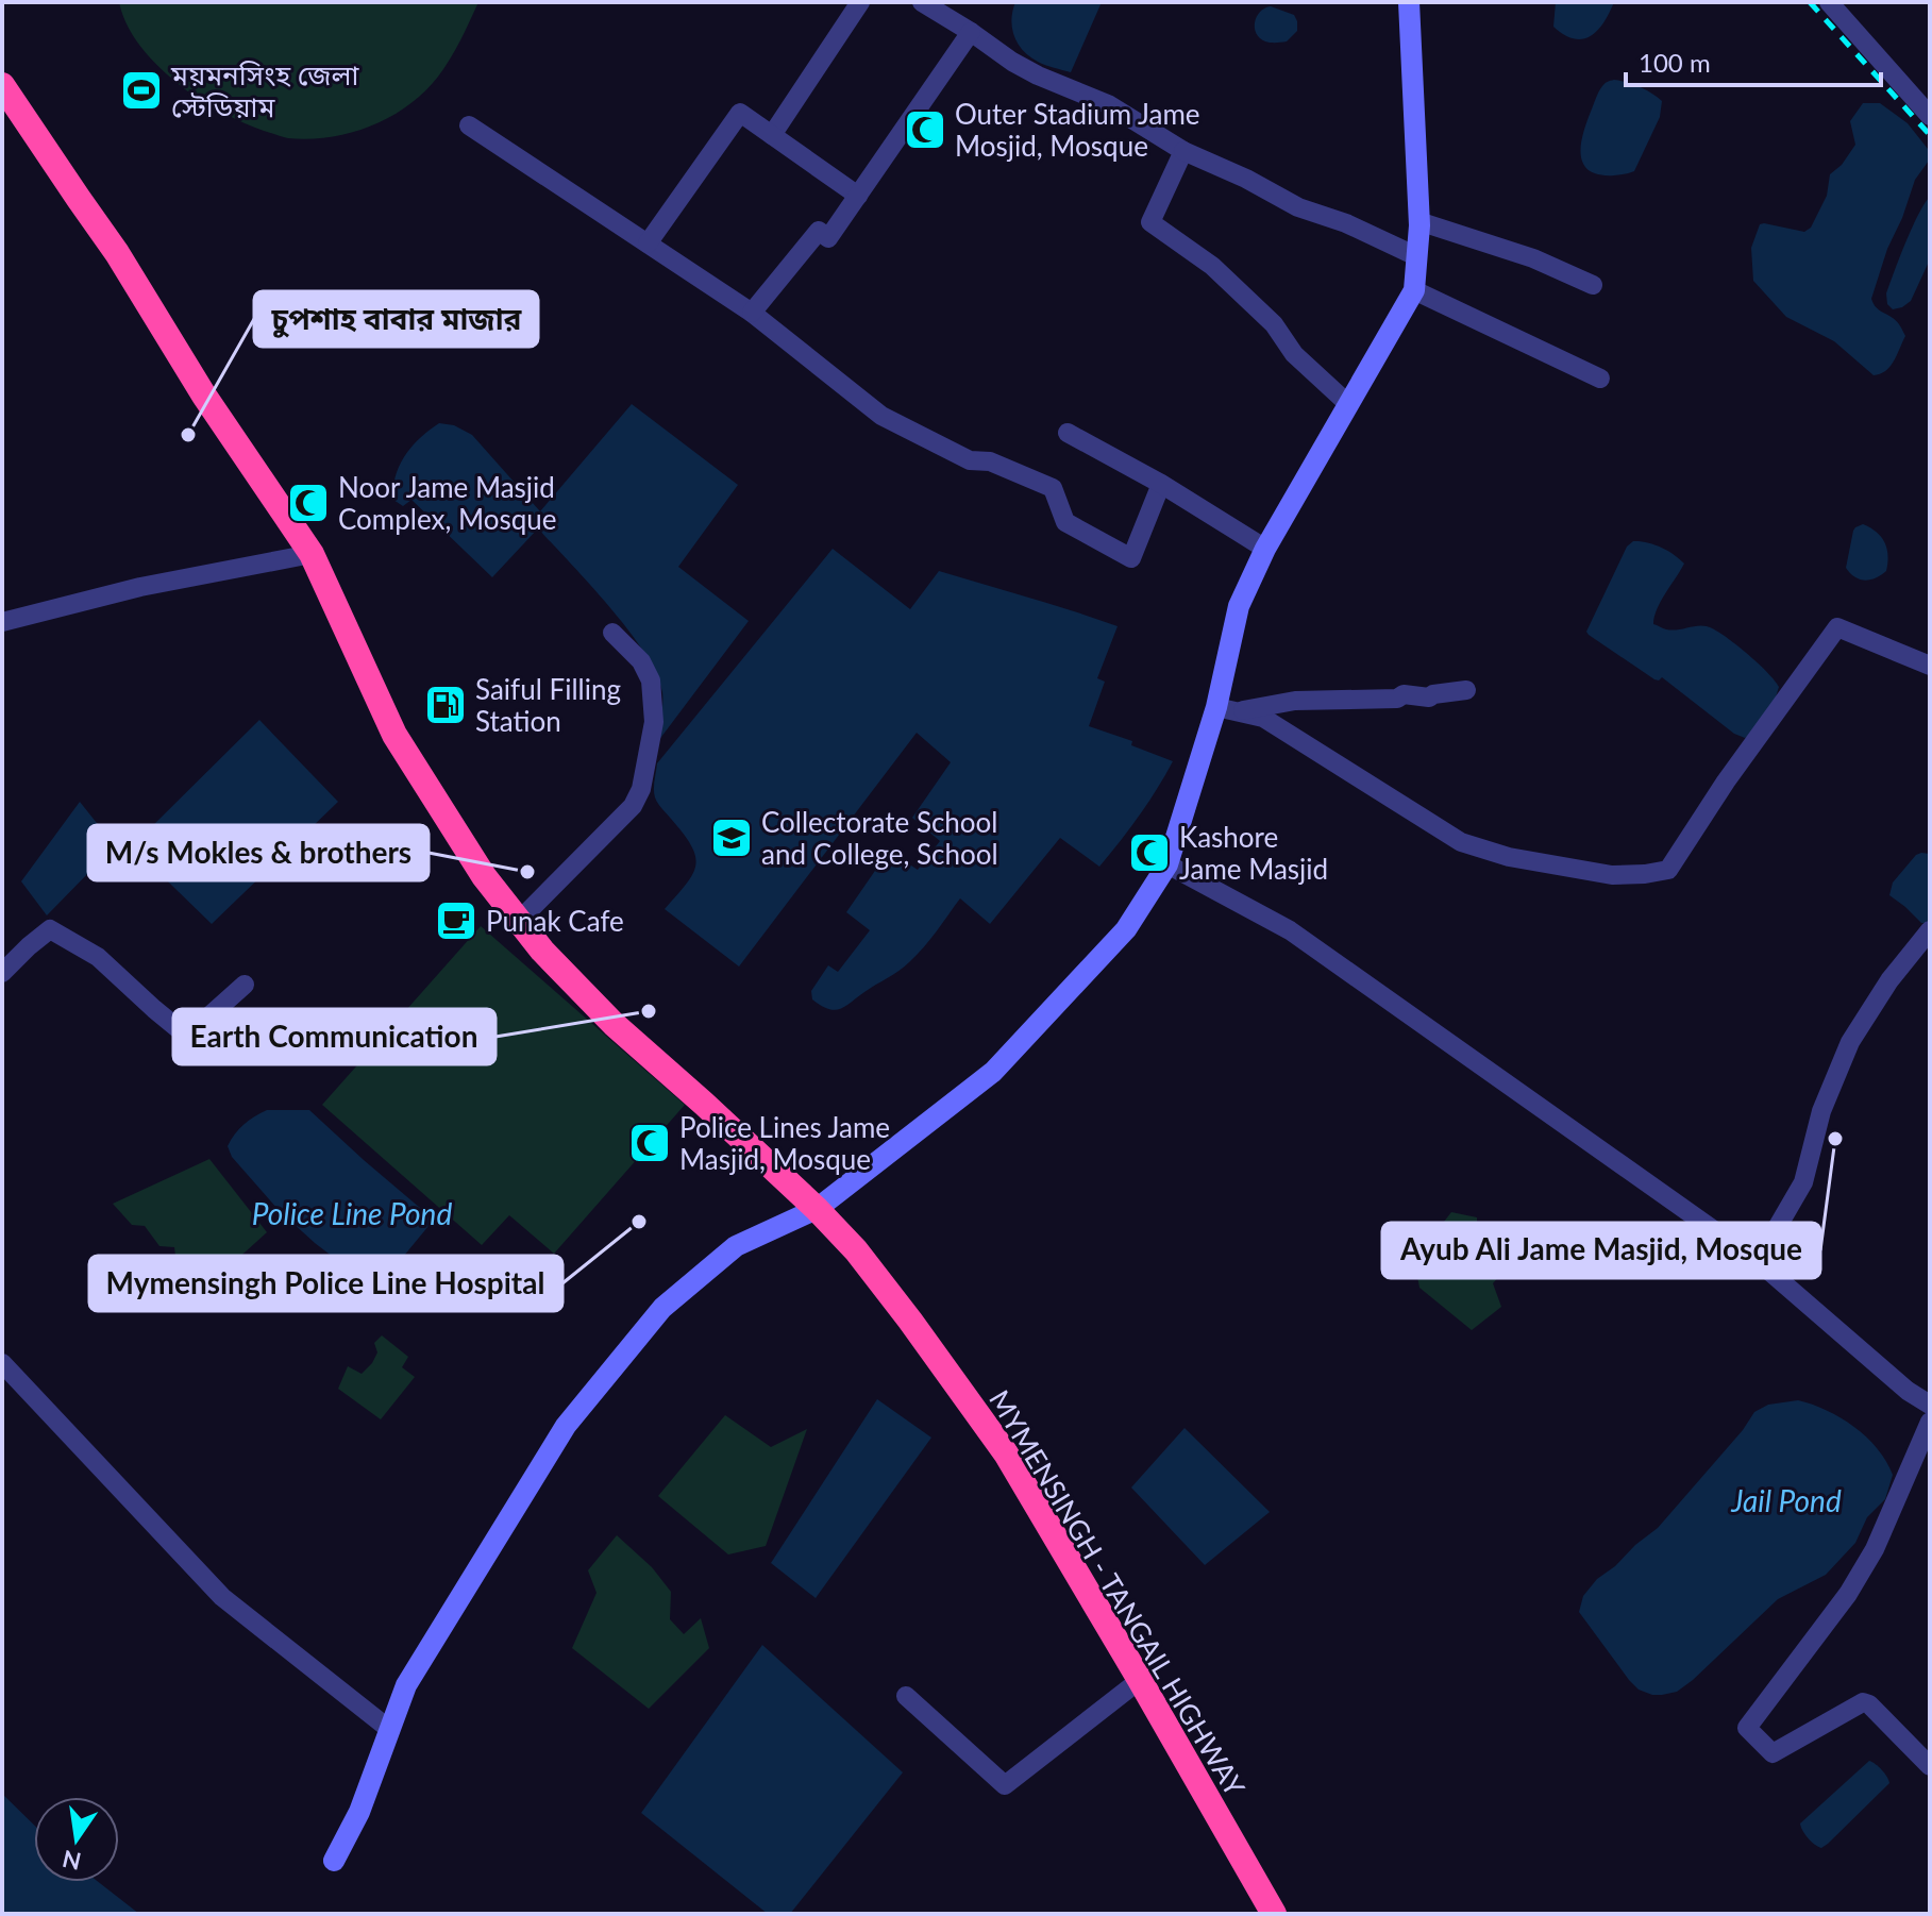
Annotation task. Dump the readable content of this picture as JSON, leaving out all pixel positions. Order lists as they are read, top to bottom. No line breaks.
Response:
{"streets":{"highway":["MYMENSINGH - TANGAIL HIGHWAY"]},"water":["Police Line Pond","Jail Pond"],"places":{"sports":["ময়মনসিংহ জেলা স্টেডিয়াম"],"mosque":["Outer Stadium Jame Mosjid, Mosque","Noor Jame Masjid Complex, Mosque","Kashore Jame Masjid","Police Lines Jame Masjid, Mosque"],"other":["চুপশাহ বাবার মাজার","M/s Mokles & brothers","Earth Communication","Ayub Ali Jame Masjid, Mosque","Mymensingh Police Line Hospital"],"fuel station":["Saiful Filling Station"],"school or university":["Collectorate School and College, School"],"cafe":["Punak Cafe"]},"scale_bar":"100 m","north":"bottom"}
